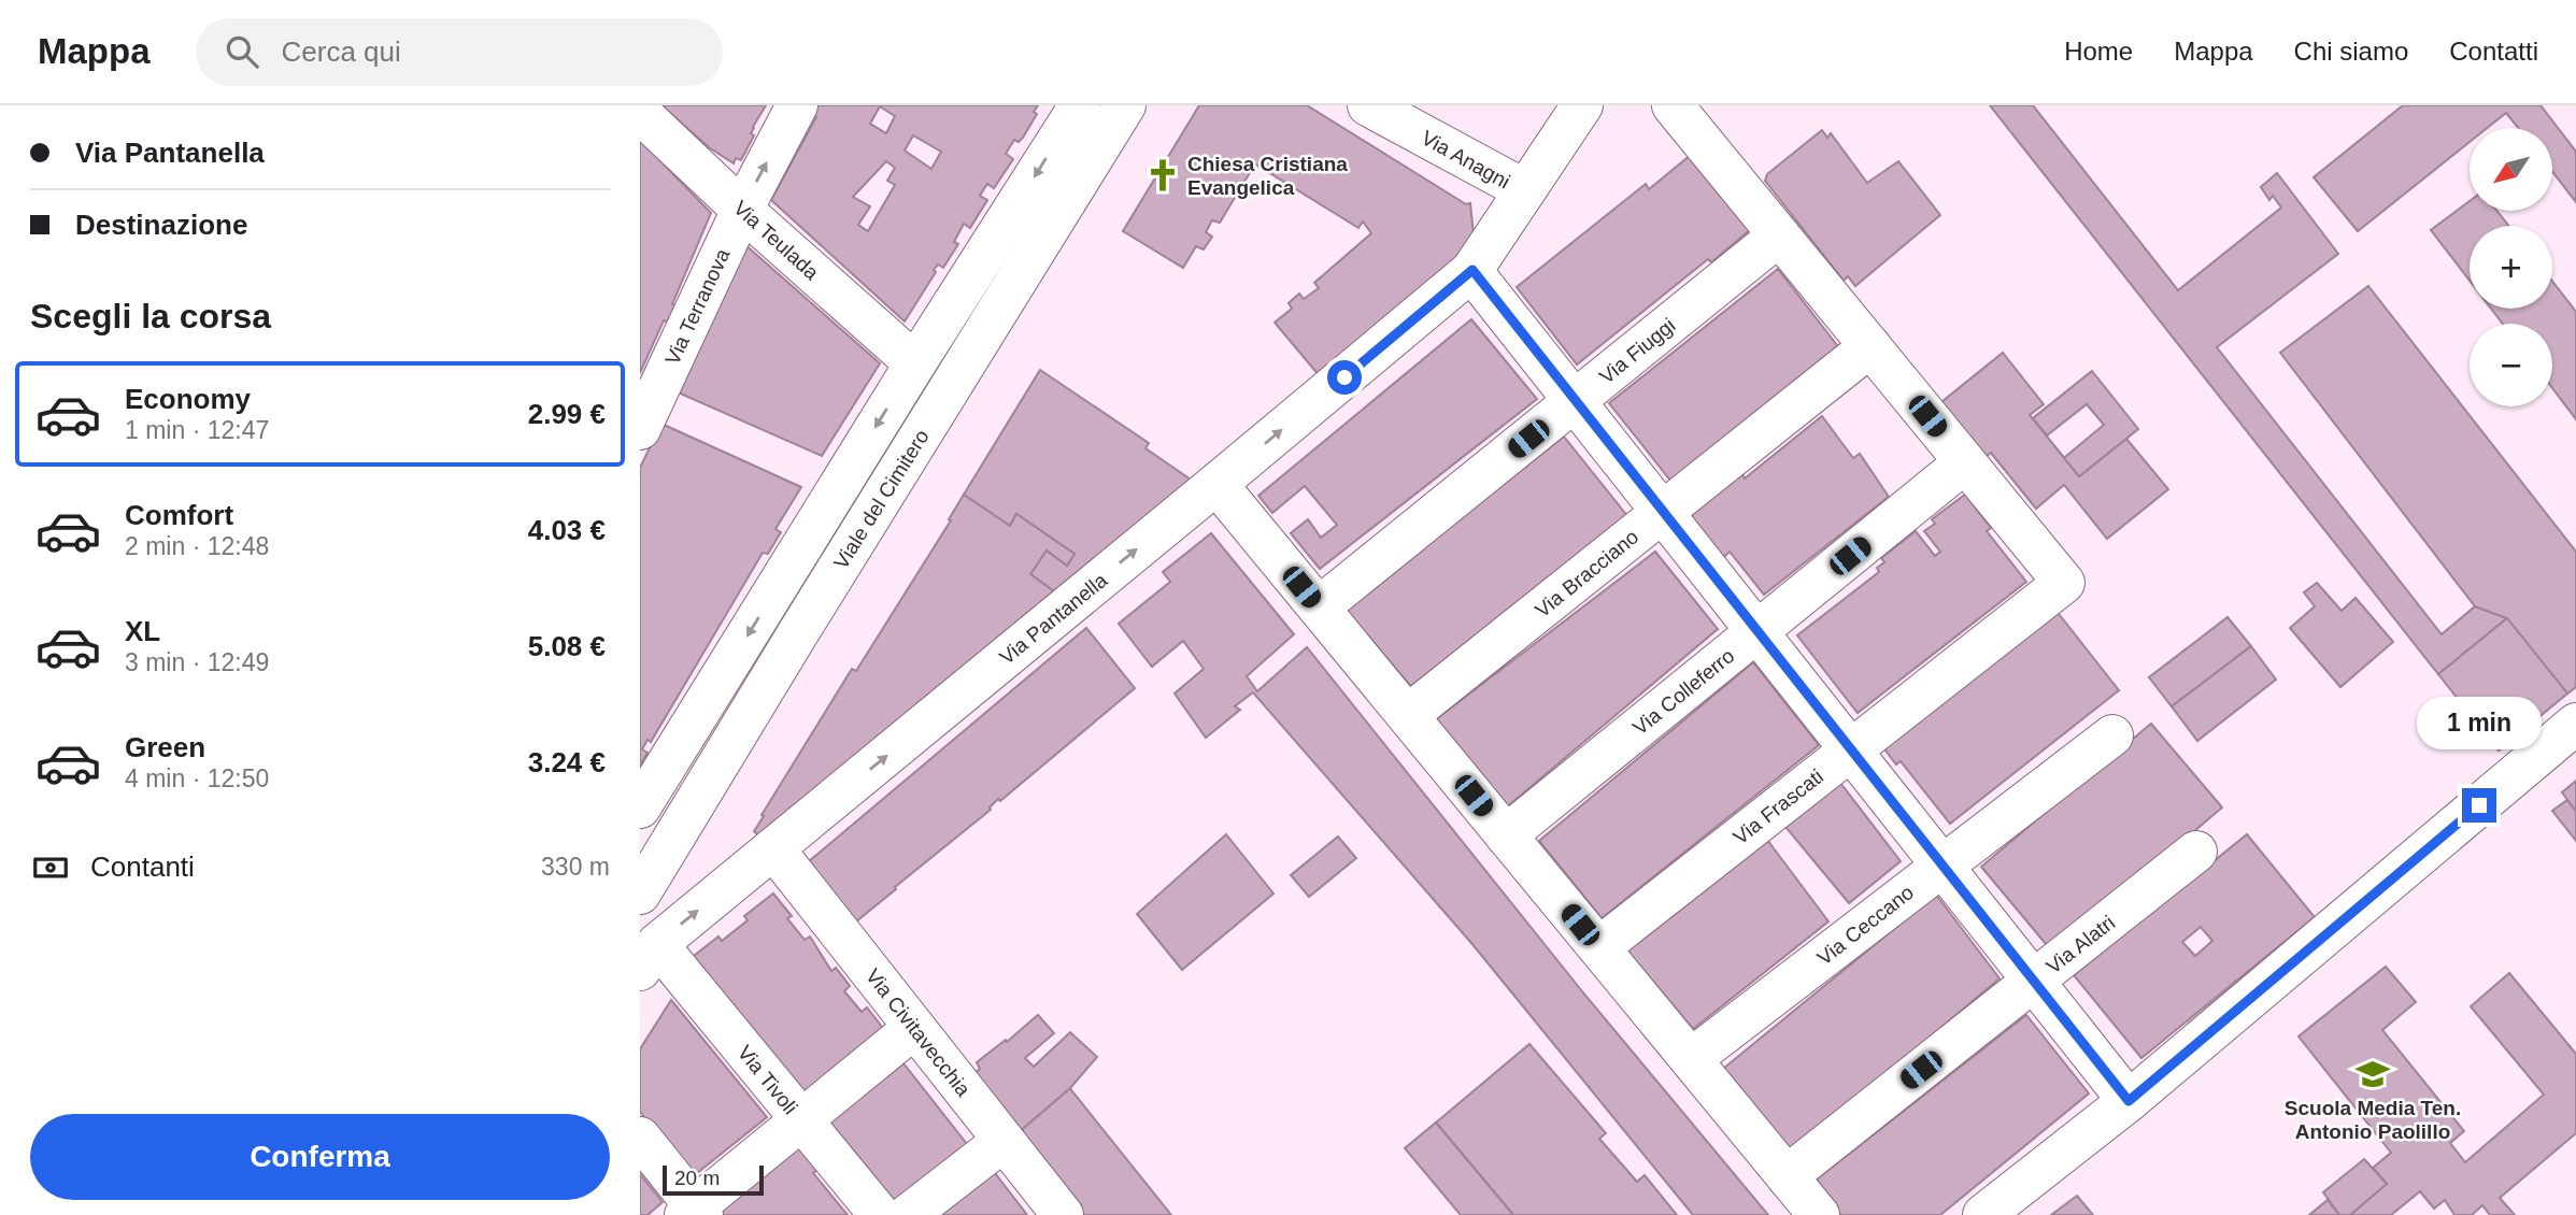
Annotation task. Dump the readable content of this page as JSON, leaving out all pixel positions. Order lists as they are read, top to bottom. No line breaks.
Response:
{"streets":{"street":["Via Anagni","Via Teulada","Via Terranova","Via Fiuggi","Viale del Cimitero","Via Bracciano","Via Pantanella","Via Colleferro","Via Frascati","Via Ceccano","Via Alatri","Via Civitavecchia","Via Tivoli"]},"crossings":[["Via Anagni","Via Pantanella"],["Via Teulada","Via Terranova"],["Via Teulada","Viale del Cimitero"],["Via Pantanella","Via Civitavecchia"],["Via Pantanella","Via Tivoli"],["Via Colleferro","Via Frascati"]],"one_way":["Via Pantanella"],"places":{"church":["Chiesa Cristiana Evangelica"],"school or university":["Scuola Media Ten. Antonio Paolillo"]},"scale_bar":"20 m","north":"bottom left","page":{"header":"Mappa","search":"Cerca qui","nav":["Home","Mappa","Chi siamo","Contatti"],"banner":["Via Pantanella","Destinazione"],"map_buttons":["+","−"],"heading":"Scegli la corsa","list":[{"name":"Economy","note":"1 min · 12:47","value":"2.99 €"},{"name":"Comfort","note":"2 min · 12:48","value":"4.03 €"},{"name":"XL","note":"3 min · 12:49","value":"5.08 €"},{"name":"Green","note":"4 min · 12:50","value":"3.24 €"}],"bubble":"1 min","pay":["Contanti","330 m"],"buttons":"Conferma","scale":"20 m"}}
